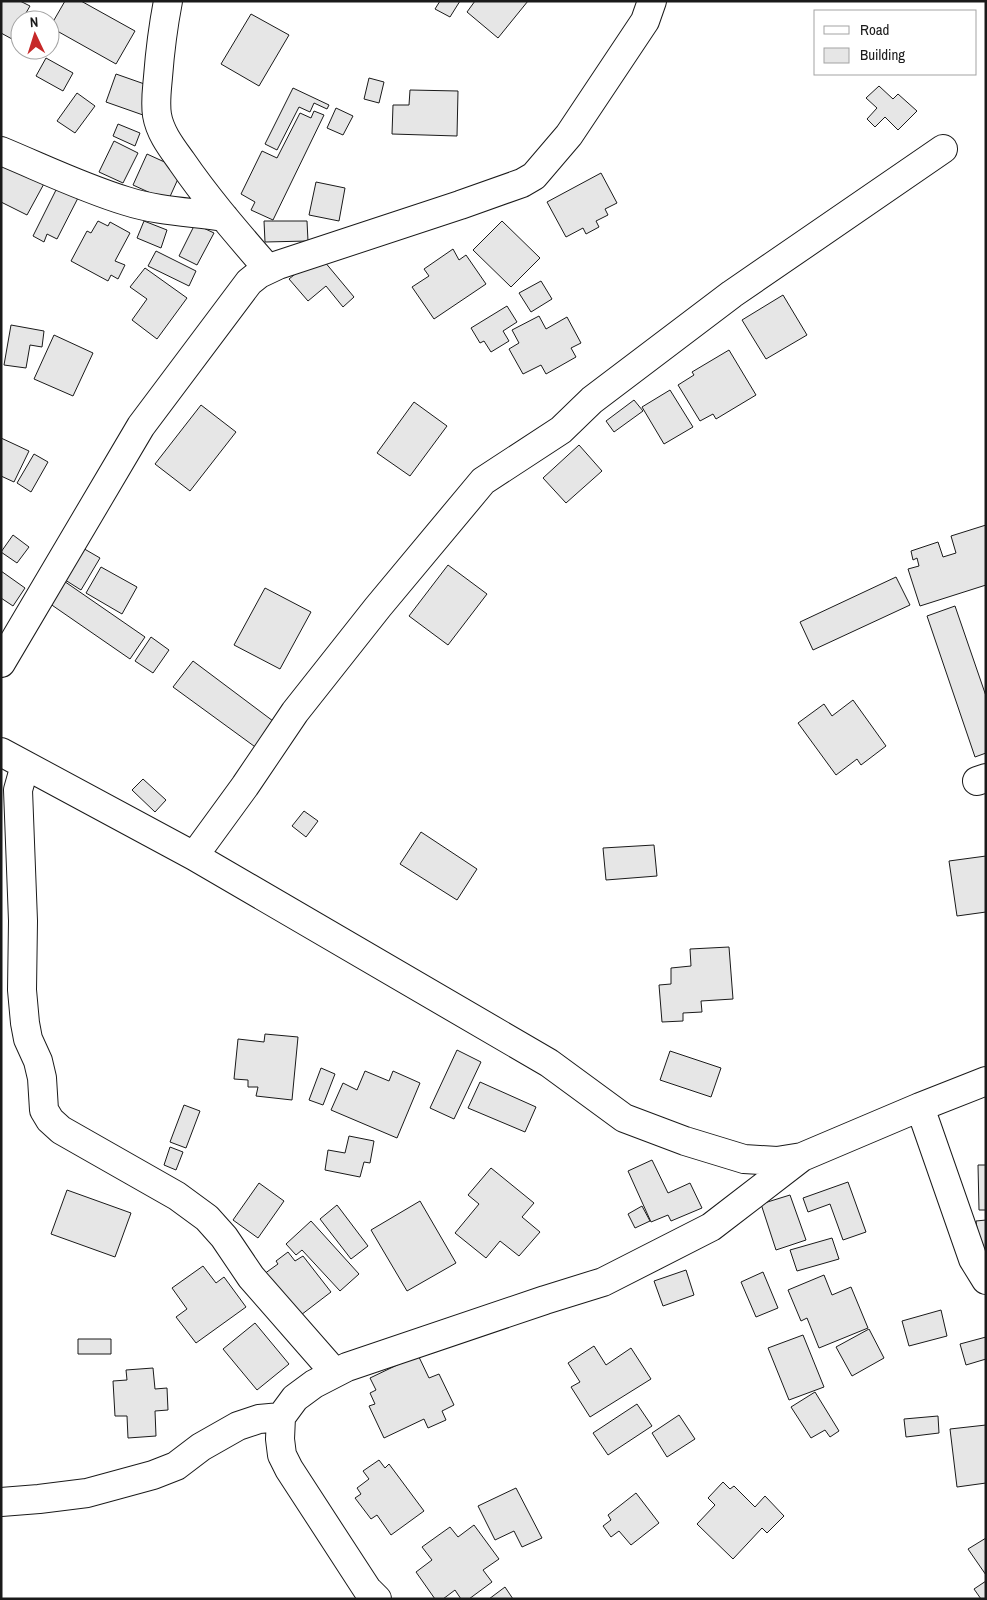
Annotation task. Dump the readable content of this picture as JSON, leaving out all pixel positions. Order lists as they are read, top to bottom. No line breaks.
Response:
{"legend":["Road","Building"],"north":"top"}
